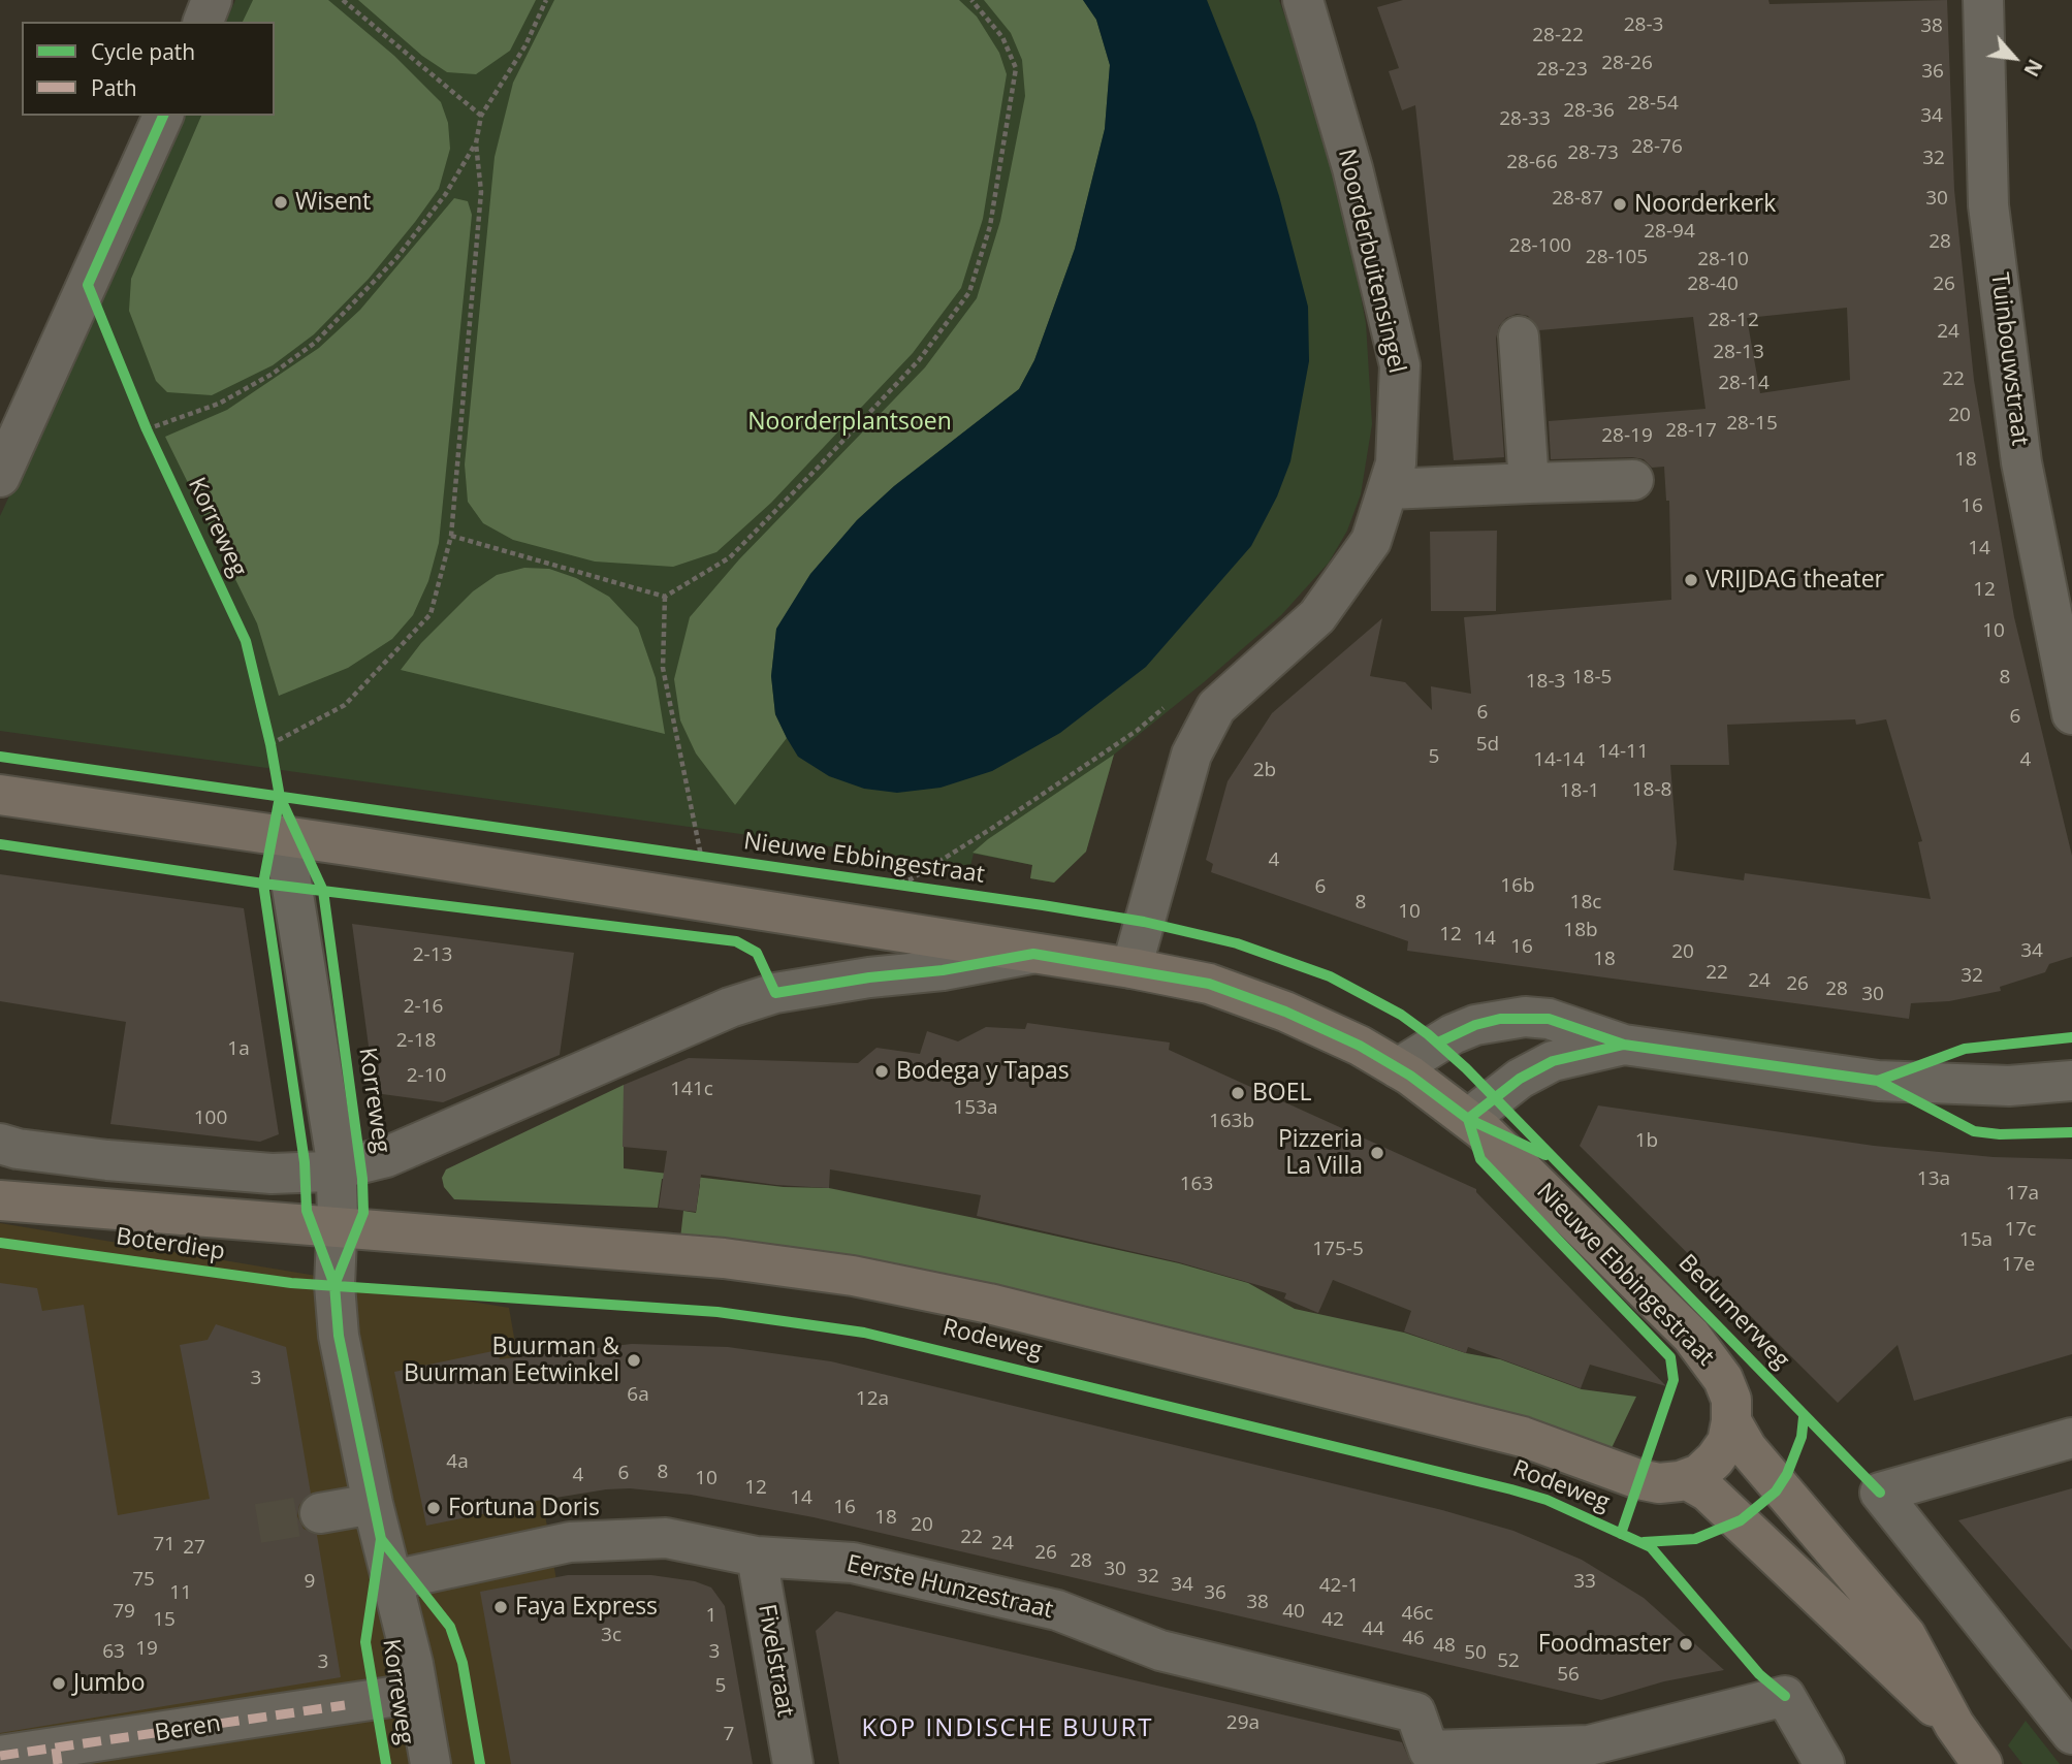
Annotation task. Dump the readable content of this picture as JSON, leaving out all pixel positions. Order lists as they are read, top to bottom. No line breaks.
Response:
{"streets":{"main road":["Nieuwe Ebbingestraat","Boterdiep","Rodeweg"],"street":["Noorderbuitensingel","Tuinbouwstraat","Korreweg","Eerste Hunzestraat","Fivelstraat","Beren"],"cycle path":["Bedumerweg"]},"crossings":[["Noorderbuitensingel","Nieuwe Ebbingestraat"],["Korreweg","Nieuwe Ebbingestraat"],["Korreweg","Boterdiep"],["Korreweg","Rodeweg"],["Korreweg","Eerste Hunzestraat"],["Korreweg","Beren"],["Nieuwe Ebbingestraat","Rodeweg"],["Boterdiep","Rodeweg"],["Eerste Hunzestraat","Fivelstraat"]],"districts":["KOP INDISCHE BUURT"],"parks":["Noorderplantsoen"],"places":["Wisent","Noorderkerk","VRIJDAG theater","Bodega y Tapas","BOEL","Pizzeria La Villa","Buurman & Buurman Eetwinkel","Fortuna Doris","Faya Express","Foodmaster","Jumbo"],"house_numbers":["28-3","38","28-22","28-26","28-23","36","28-54","28-36","34","28-33","28-76","28-73","32","28-66","28-87","30","28-94","28","28-100","28-105","28-10","28-40","26","28-12","24","28-13","22","28-14","20","28-15","28-17","28-19","18","16","14","12","10","18-5","8","18-3","6","6","5d","14-11","5","14-14","4","2b","18-8","18-1","4","16b","6","8","18c","10","18b","12","14","16","34","20","2-13","18","22","32","24","26","28","30","2-16","2-18","1a","2-10","141c","153a","100","163b","1b","13a","163","17a","17c","15a","175-5","17e","3","6a","12a","4a","8","6","4","10","12","14","16","18","20","22","24","71","27","26","28","30","32","75","9","33","34","42-1","11","36","38","79","40","46c","1","15","42","44","3c","46","48","19","63","3","50","52","3","56","5","29a","7"],"legend":["Cycle path","Path"],"north":"bottom right"}
